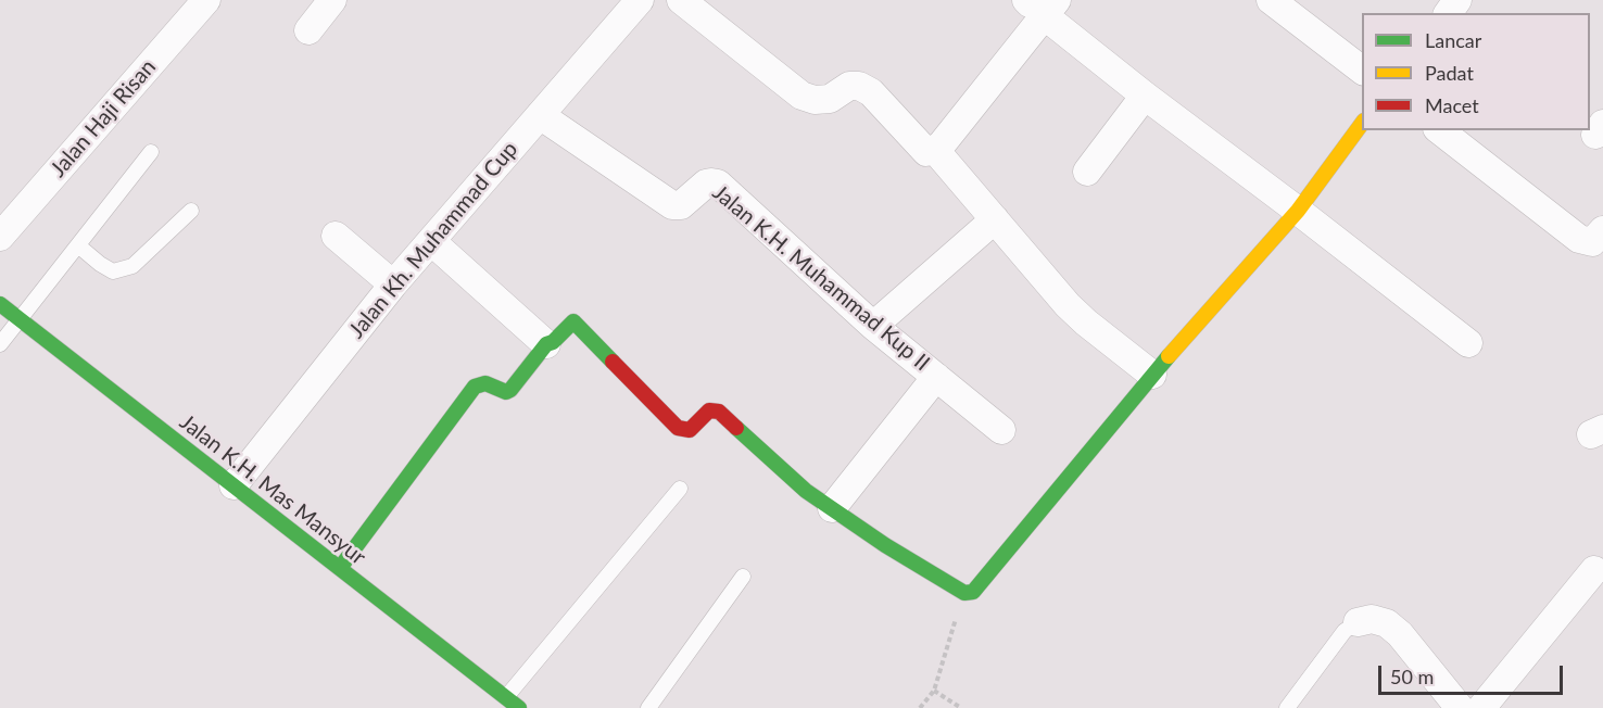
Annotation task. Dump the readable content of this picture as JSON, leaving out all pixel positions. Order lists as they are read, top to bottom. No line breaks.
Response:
{"streets":{"street":["Jalan Haji Risan","Jalan Kh. Muhammad Cup","Jalan K.H. Muhammad Kup II","Jalan K.H. Mas Mansyur"]},"crossings":[["Jalan Kh. Muhammad Cup","Jalan K.H. Muhammad Kup II"],["Jalan Kh. Muhammad Cup","Jalan K.H. Mas Mansyur"]],"legend":["Lancar","Padat","Macet"],"scale_bar":"50 m"}
